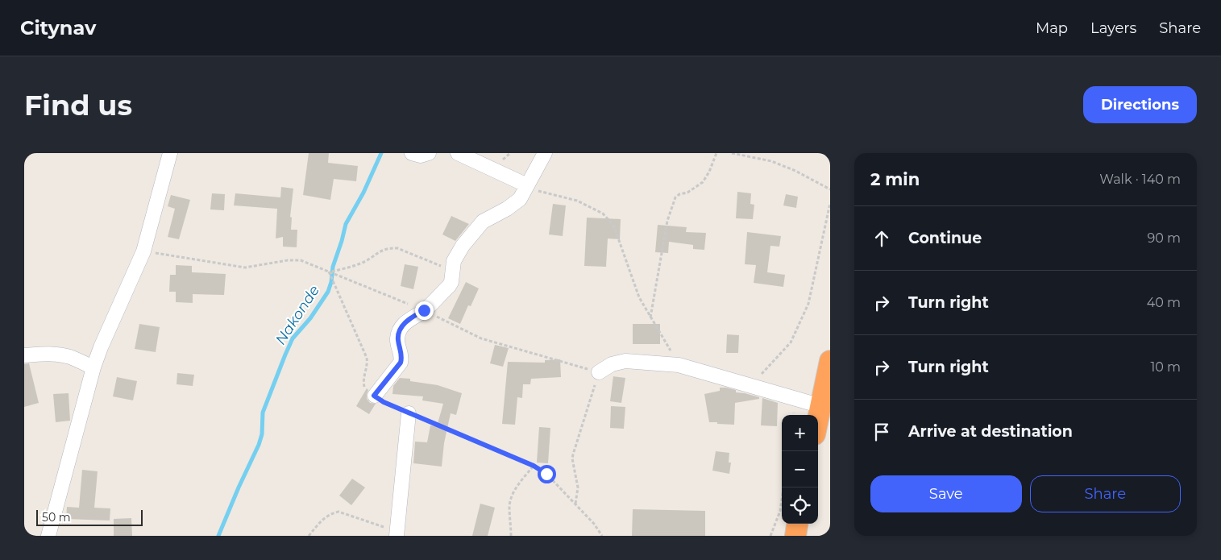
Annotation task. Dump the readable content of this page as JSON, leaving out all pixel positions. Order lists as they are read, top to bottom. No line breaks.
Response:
{"water":["Nakonde"],"scale_bar":"50 m","page":{"header":"Citynav","nav":["Map","Layers","Share"],"buttons":["Directions",["Save","Share"]],"title":"Find us","heading":["2 min","Walk · 140 m"],"list":[["Continue","90 m"],["Turn right","40 m"],["Turn right","10 m"],"Arrive at destination"],"map_buttons":["+","−"],"scale":"50 m"}}
